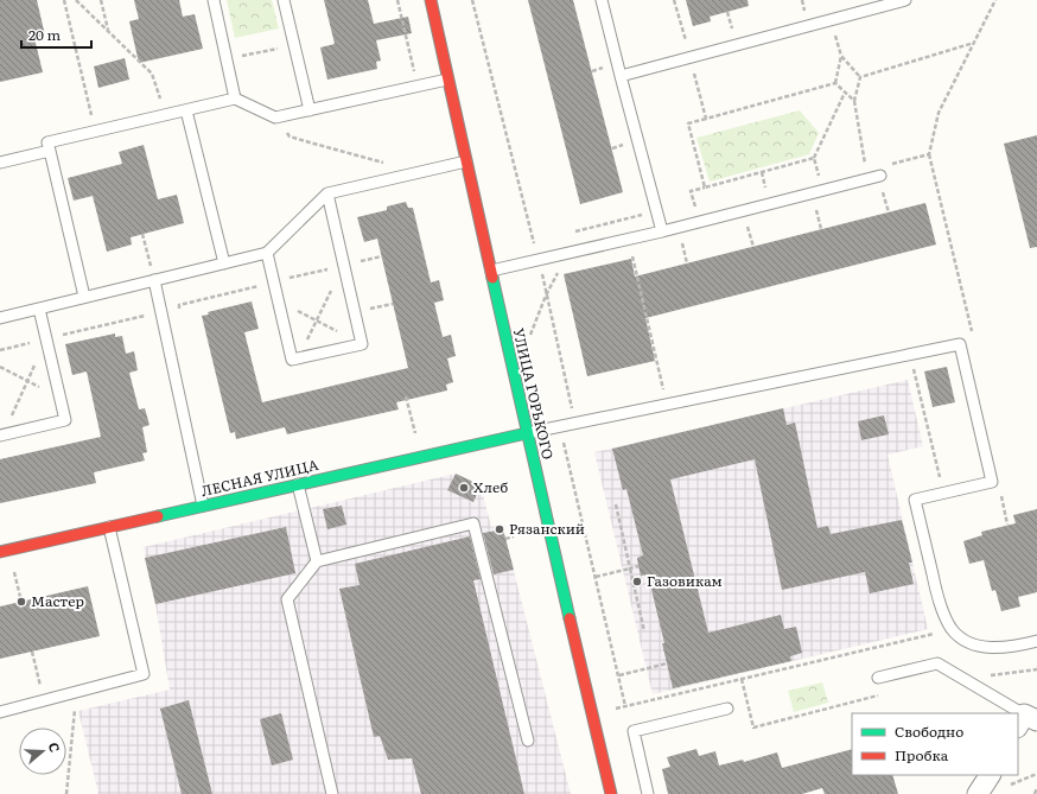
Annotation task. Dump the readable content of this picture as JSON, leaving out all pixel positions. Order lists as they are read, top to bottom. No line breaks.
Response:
{"streets":{"street":["УЛИЦА ГОРЬКОГО","ЛЕСНАЯ УЛИЦА"]},"crossings":[["УЛИЦА ГОРЬКОГО","ЛЕСНАЯ УЛИЦА"]],"places":["Хлеб","Рязанский","Газовикам","Мастер"],"legend":["Свободно","Пробка"],"scale_bar":"20 m","north":"right"}
